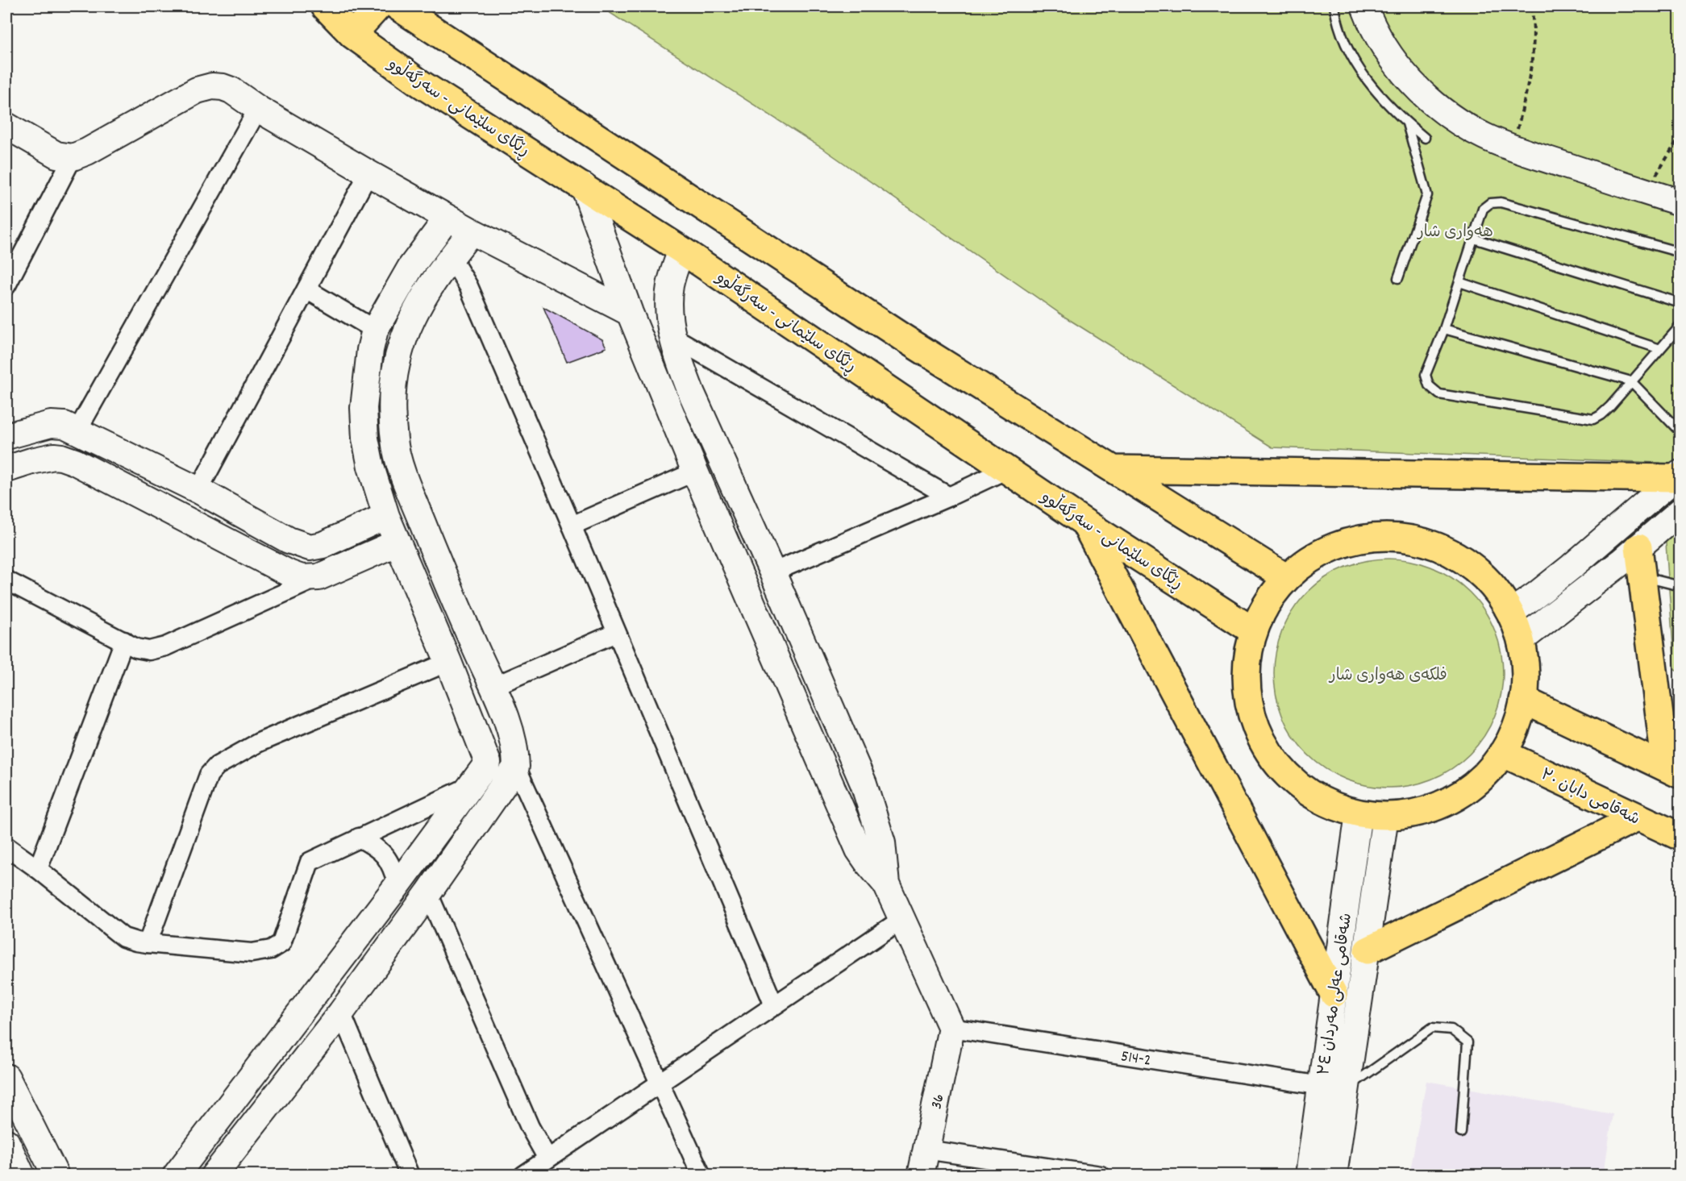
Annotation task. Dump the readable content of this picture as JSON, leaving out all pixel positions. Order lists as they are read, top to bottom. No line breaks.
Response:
{"streets":{"main road":["ڕێگای سلێمانی - سەرگەڵوو","شەقامی دابان ٣٠"],"street":["شەقامی عەلی مەردان ٣٤","514-2","36"]},"crossings":[["شەقامی عەلی مەردان ٣٤","514-2"],["514-2","36"]],"parks":["هەواری شار","فلکەی هەواری شار"]}
